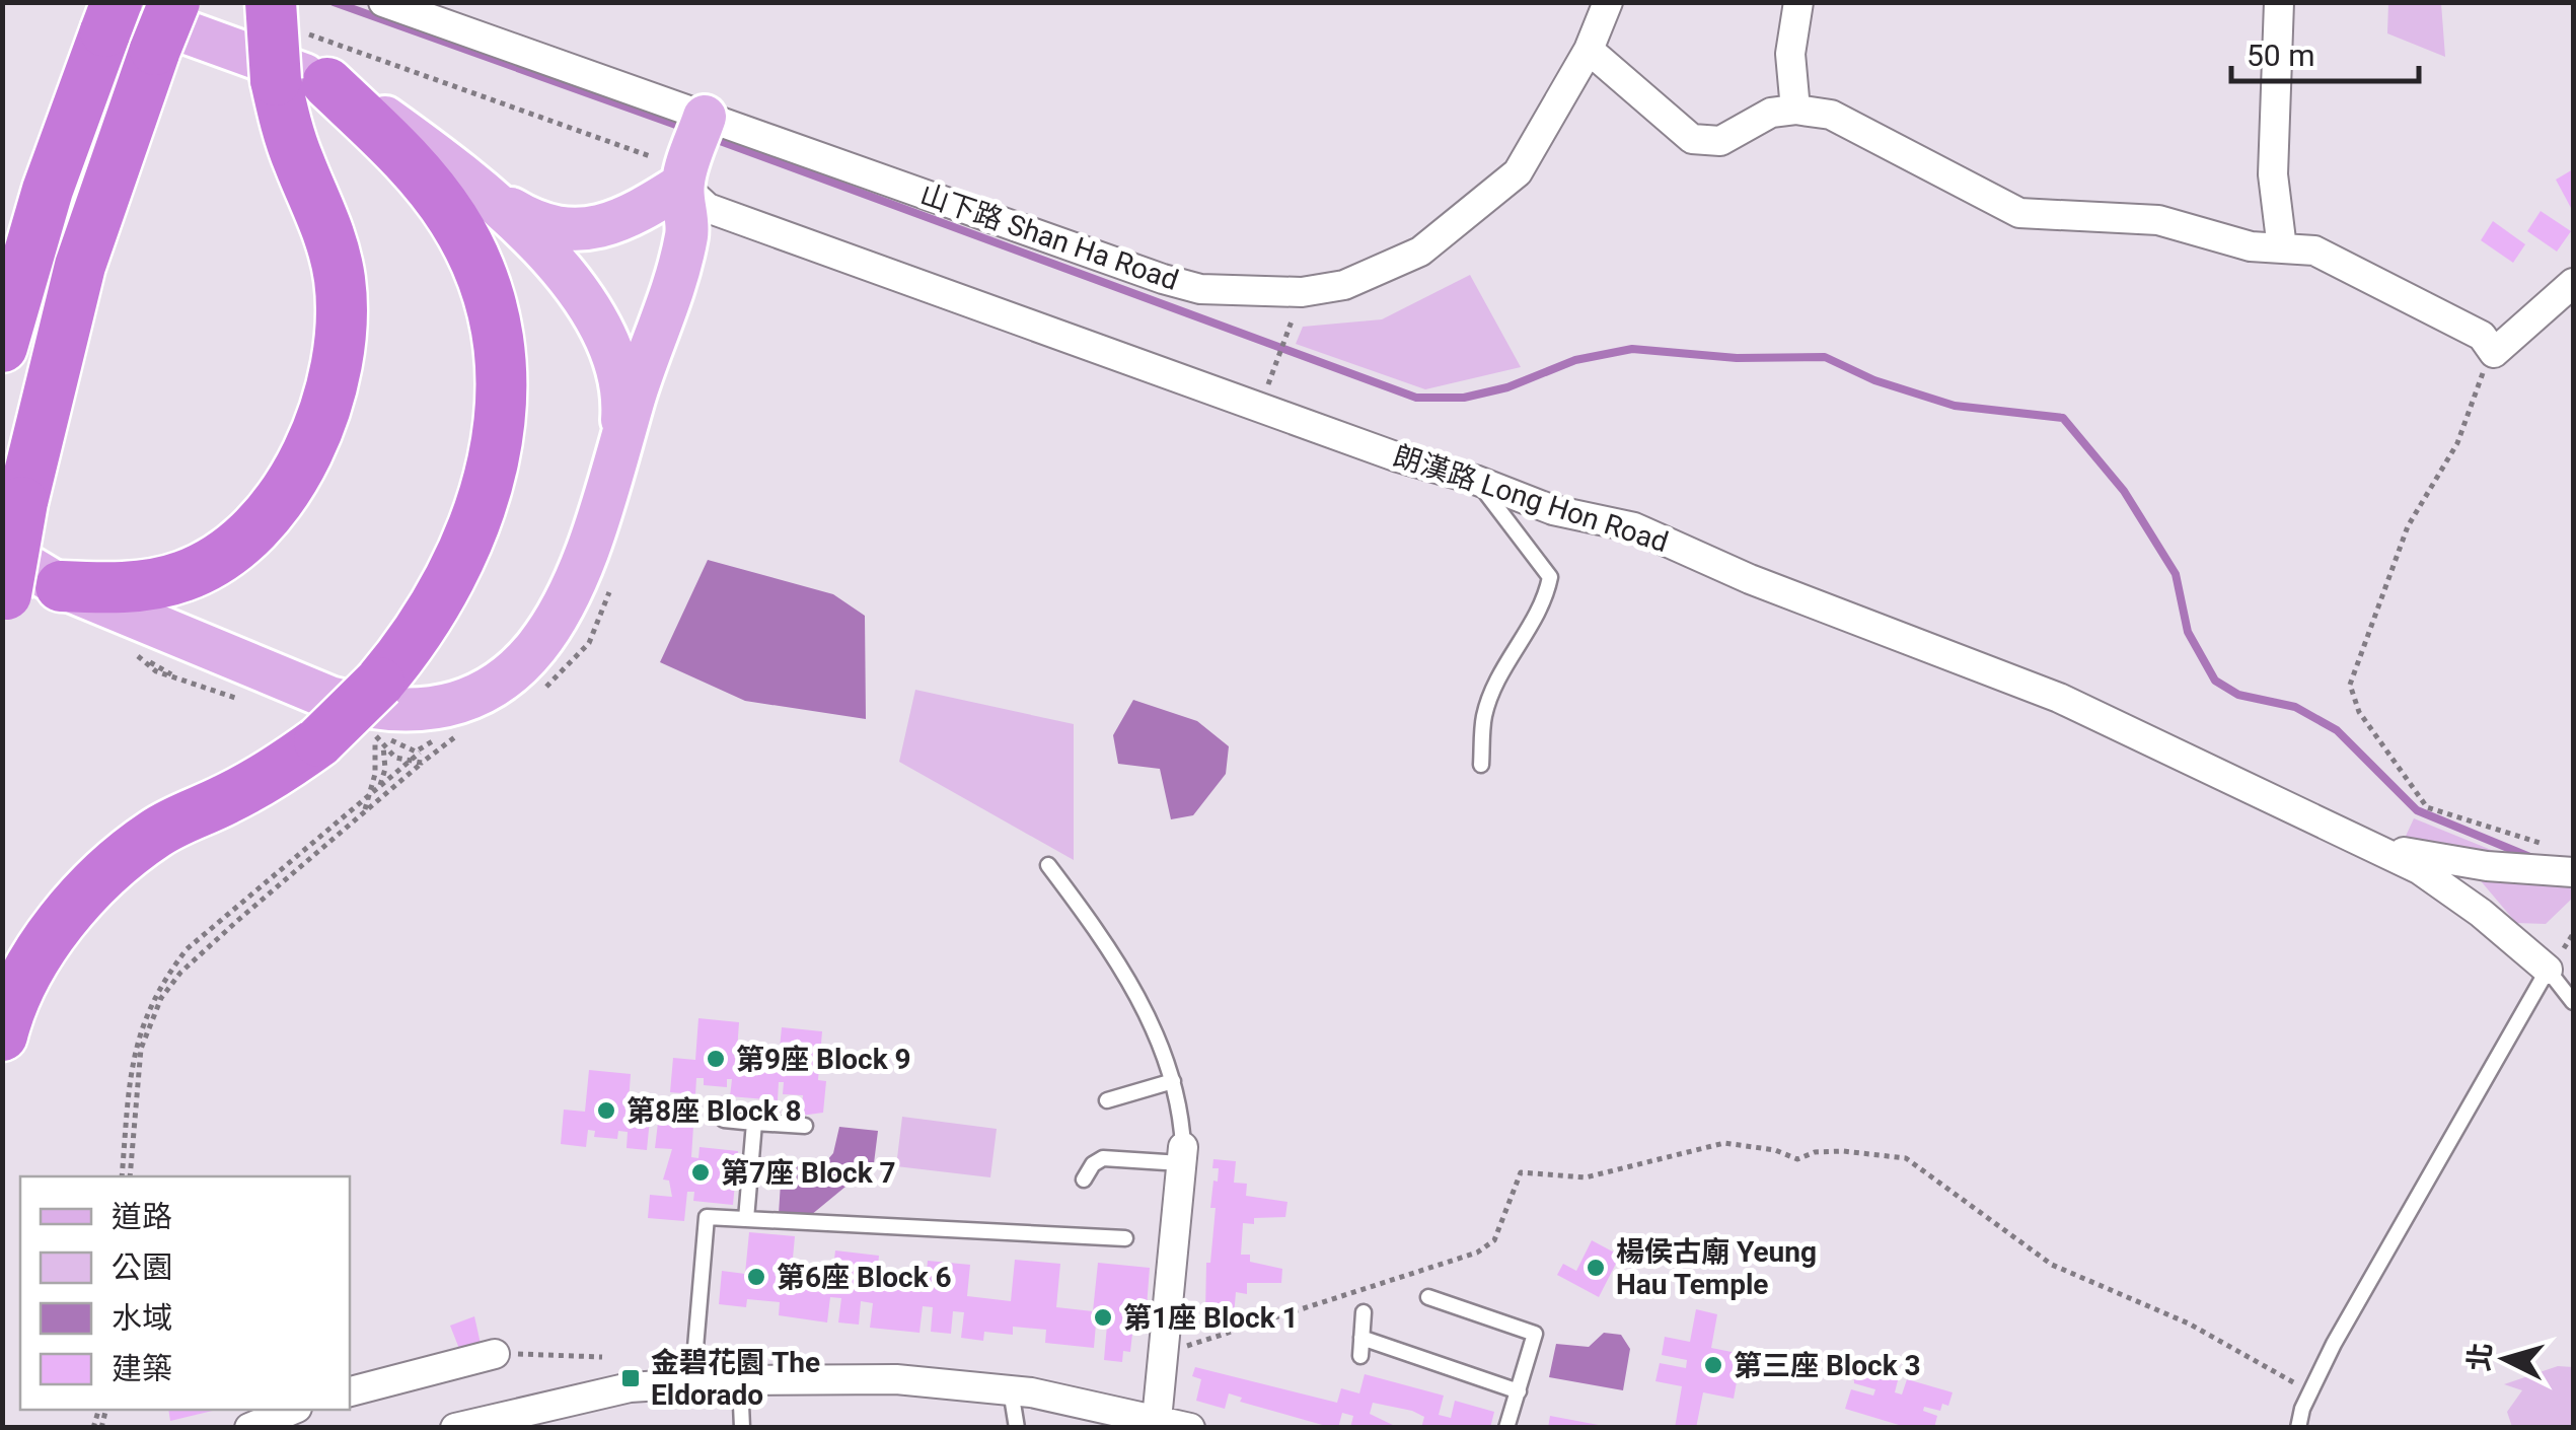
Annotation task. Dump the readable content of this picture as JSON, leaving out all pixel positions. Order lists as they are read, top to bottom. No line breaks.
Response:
{"streets":{"street":["山下路 Shan Ha Road","朗漢路 Long Hon Road"]},"crossings":[["山下路 Shan Ha Road","朗漢路 Long Hon Road"]],"places":{"other":["第9座 Block 9","第8座 Block 8","第7座 Block 7","楊侯古廟 Yeung Hau Temple","第6座 Block 6","第1座 Block 1","第三座 Block 3"],"transit":["金碧花園 The Eldorado"]},"legend":["道路","公園","水域","建築"],"scale_bar":"50 m","north":"left"}
